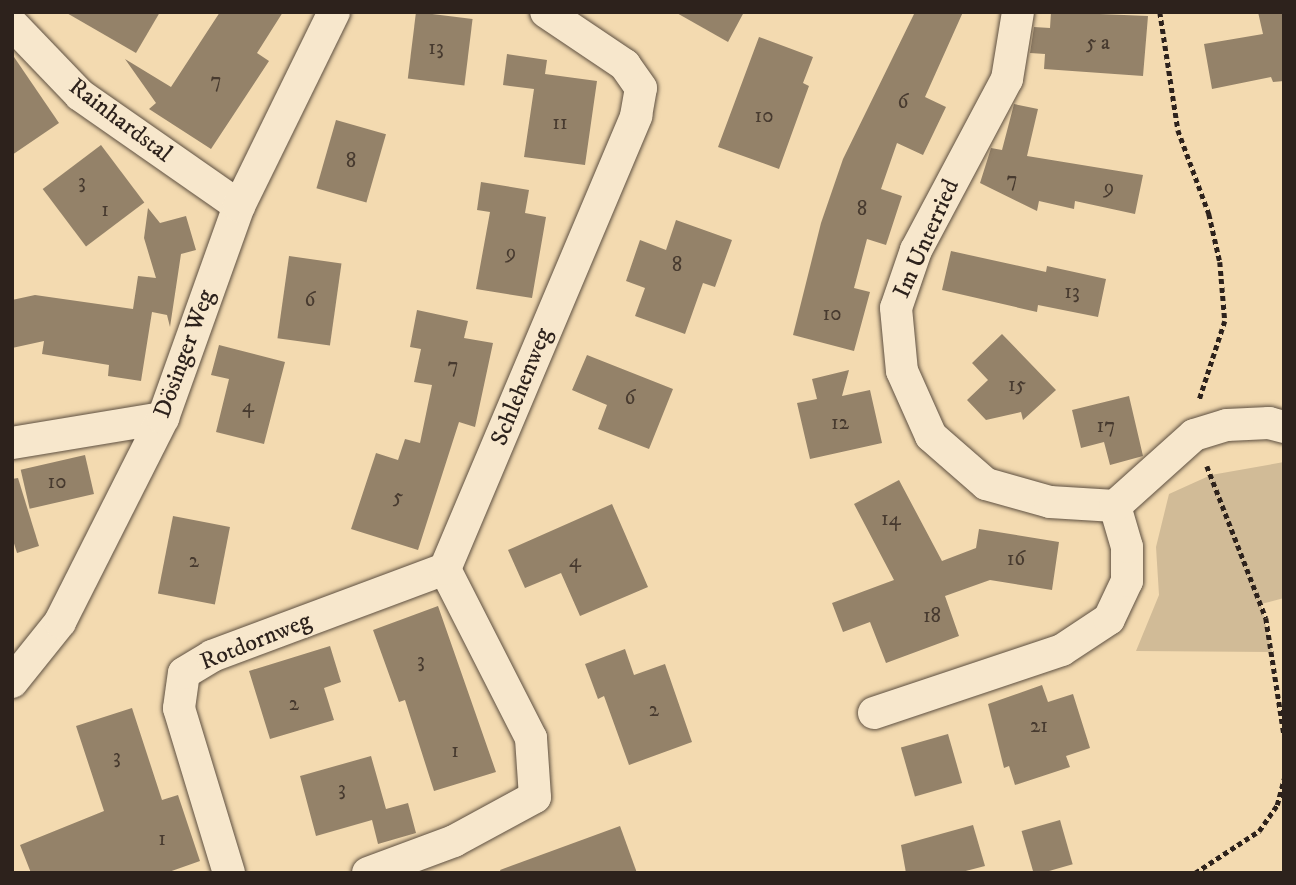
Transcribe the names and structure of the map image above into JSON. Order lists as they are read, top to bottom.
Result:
{
  "streets": {
    "street": [
      "Rainhardstal",
      "Im Unterried",
      "Dösinger Weg",
      "Schlehenweg",
      "Rotdornweg"
    ]
  },
  "crossings": [
    ["Rainhardstal", "Dösinger Weg"],
    ["Schlehenweg", "Rotdornweg"]
  ],
  "house_numbers": [
    "5 a",
    "13",
    "7",
    "6",
    "10",
    "11",
    "8",
    "7",
    "3",
    "9",
    "8",
    "1",
    "9",
    "8",
    "13",
    "6",
    "10",
    "7",
    "15",
    "6",
    "4",
    "12",
    "17",
    "10",
    "5",
    "14",
    "16",
    "2",
    "4",
    "18",
    "3",
    "2",
    "2",
    "21",
    "1",
    "3",
    "3",
    "1"
  ]
}
